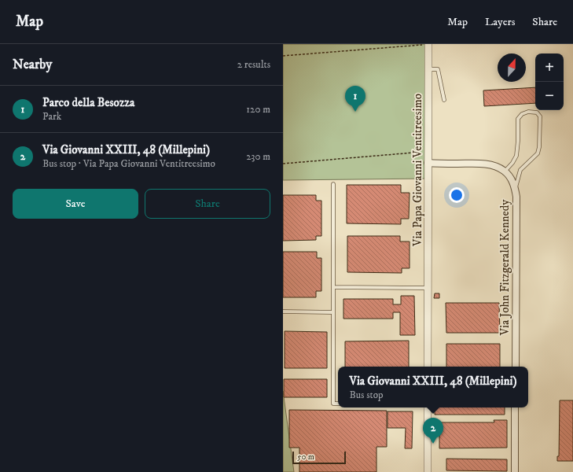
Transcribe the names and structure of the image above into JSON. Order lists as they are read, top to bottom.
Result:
{
  "streets": {
    "street": ["Via Papa Giovanni Ventitreesimo", "Via John Fitzgerald Kennedy"]
  },
  "scale_bar": "50 m",
  "north": "top",
  "page": {
    "header": "Map",
    "nav": ["Map", "Layers", "Share"],
    "heading": ["Nearby", "2 results"],
    "map_buttons": ["+", "−"],
    "list": [
      {
        "mark": "1",
        "name": "Parco della Besozza",
        "note": "Park",
        "value": "120 m"
      },
      {
        "mark": "2",
        "name": "Via Giovanni XXIII, 48 (Millepini)",
        "note": "Bus stop · Via Papa Giovanni Ventitreesimo",
        "value": "230 m"
      }
    ],
    "pins": ["1", "2"],
    "buttons": ["Save", "Share"],
    "popup": ["Via Giovanni XXIII, 48 (Millepini)", "Bus stop"],
    "scale": "50 m"
  }
}
